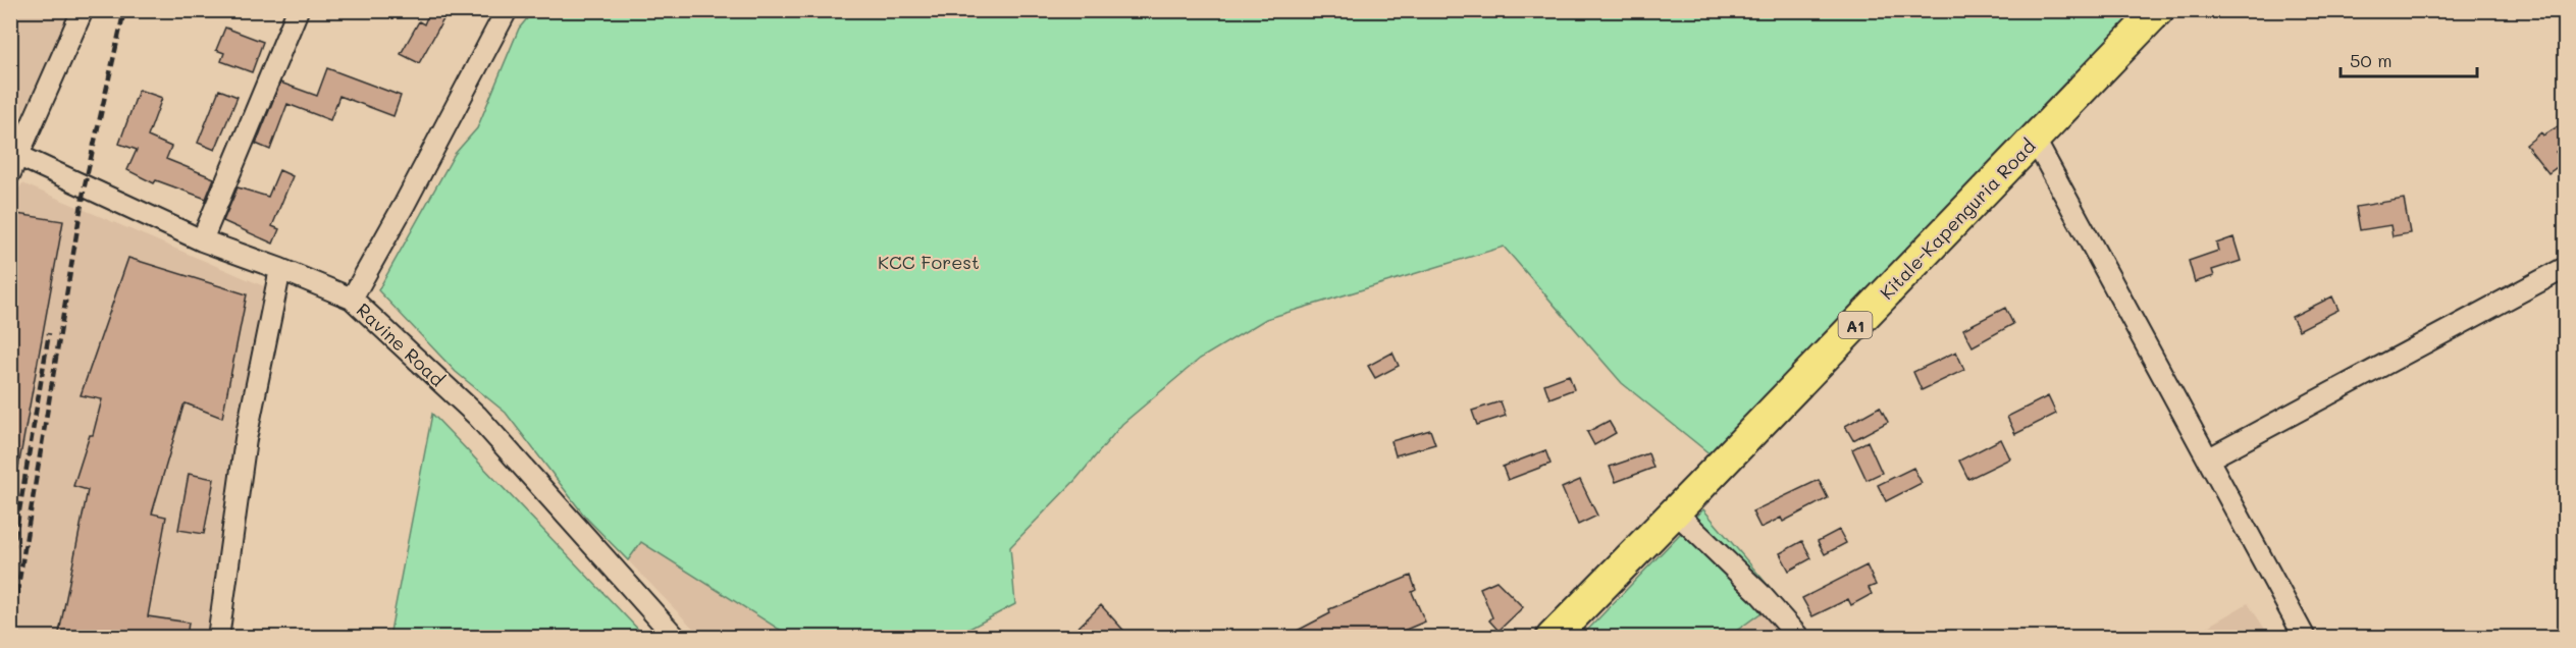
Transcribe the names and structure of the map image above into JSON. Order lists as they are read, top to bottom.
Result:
{
  "streets": {
    "highway": ["Kitale-Kapenguria Road", "A1"],
    "street": ["Ravine Road"]
  },
  "parks": ["KCC Forest"],
  "scale_bar": "50 m"
}
